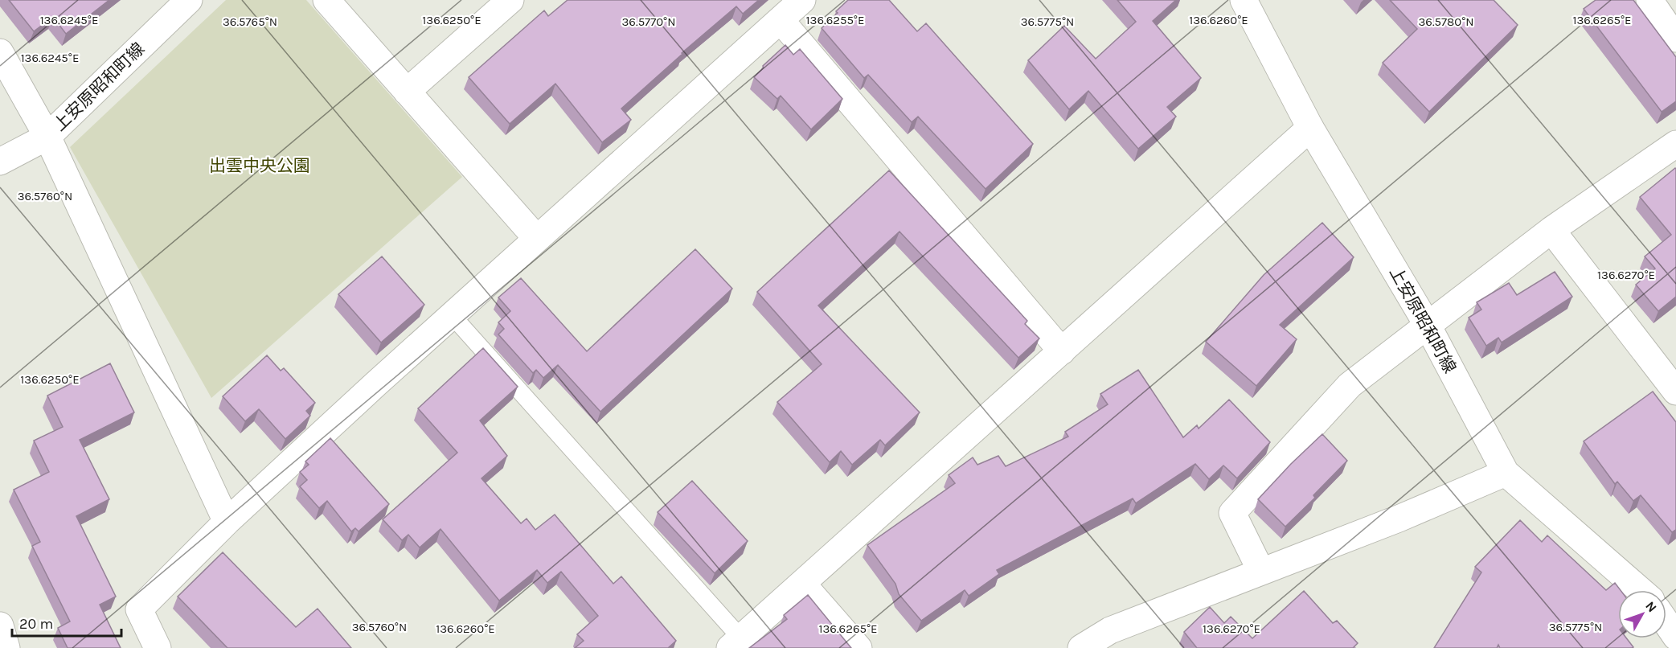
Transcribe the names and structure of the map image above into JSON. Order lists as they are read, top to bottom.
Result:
{
  "streets": {
    "street": ["上安原昭和町線"]
  },
  "parks": ["出雲中央公園"],
  "scale_bar": "20 m",
  "north": "top right",
  "coordinates": [
    "136.6245°E",
    "136.6250°E",
    "136.6255°E",
    "136.6260°E",
    "136.6265°E",
    "36.5765°N",
    "36.5770°N",
    "36.5775°N",
    "36.5780°N",
    "36.5760°N",
    "136.6270°E"
  ]
}
